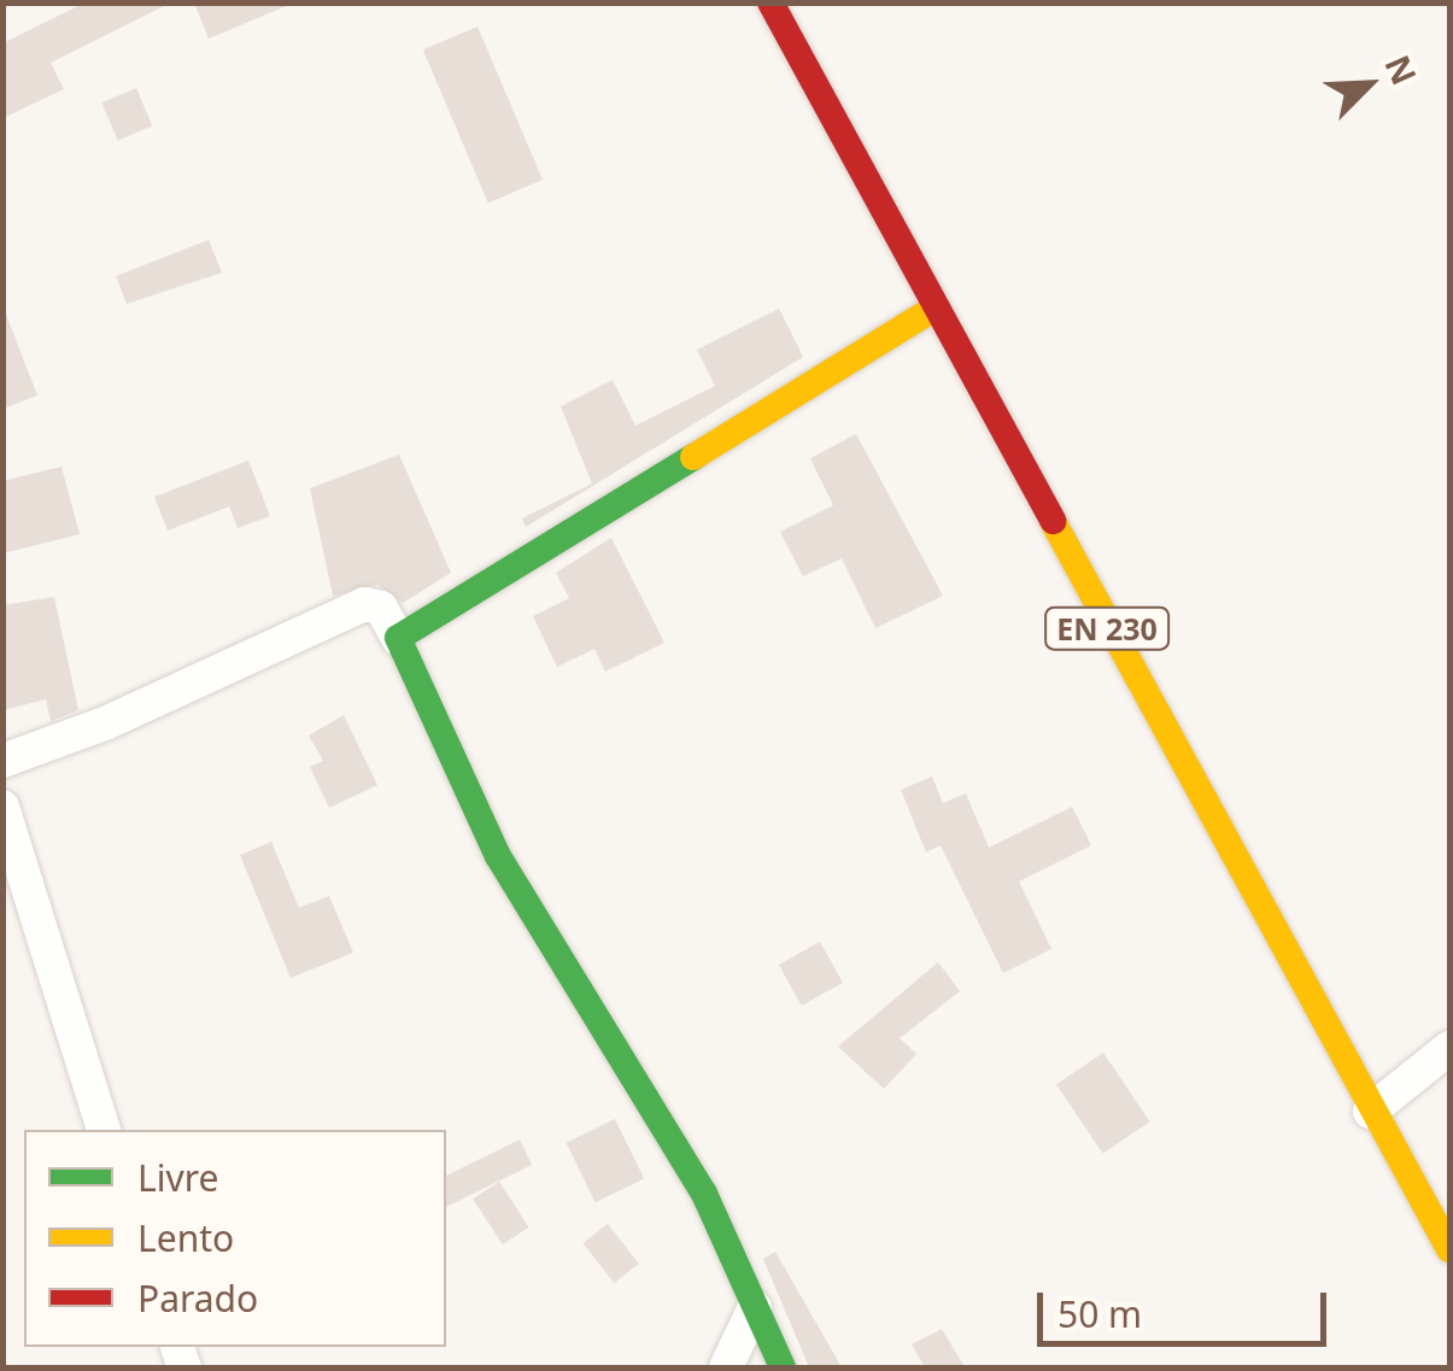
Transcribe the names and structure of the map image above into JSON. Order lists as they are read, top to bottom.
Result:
{
  "streets": {
    "street": ["EN 230"]
  },
  "legend": ["Livre", "Lento", "Parado"],
  "scale_bar": "50 m",
  "north": "top right"
}
